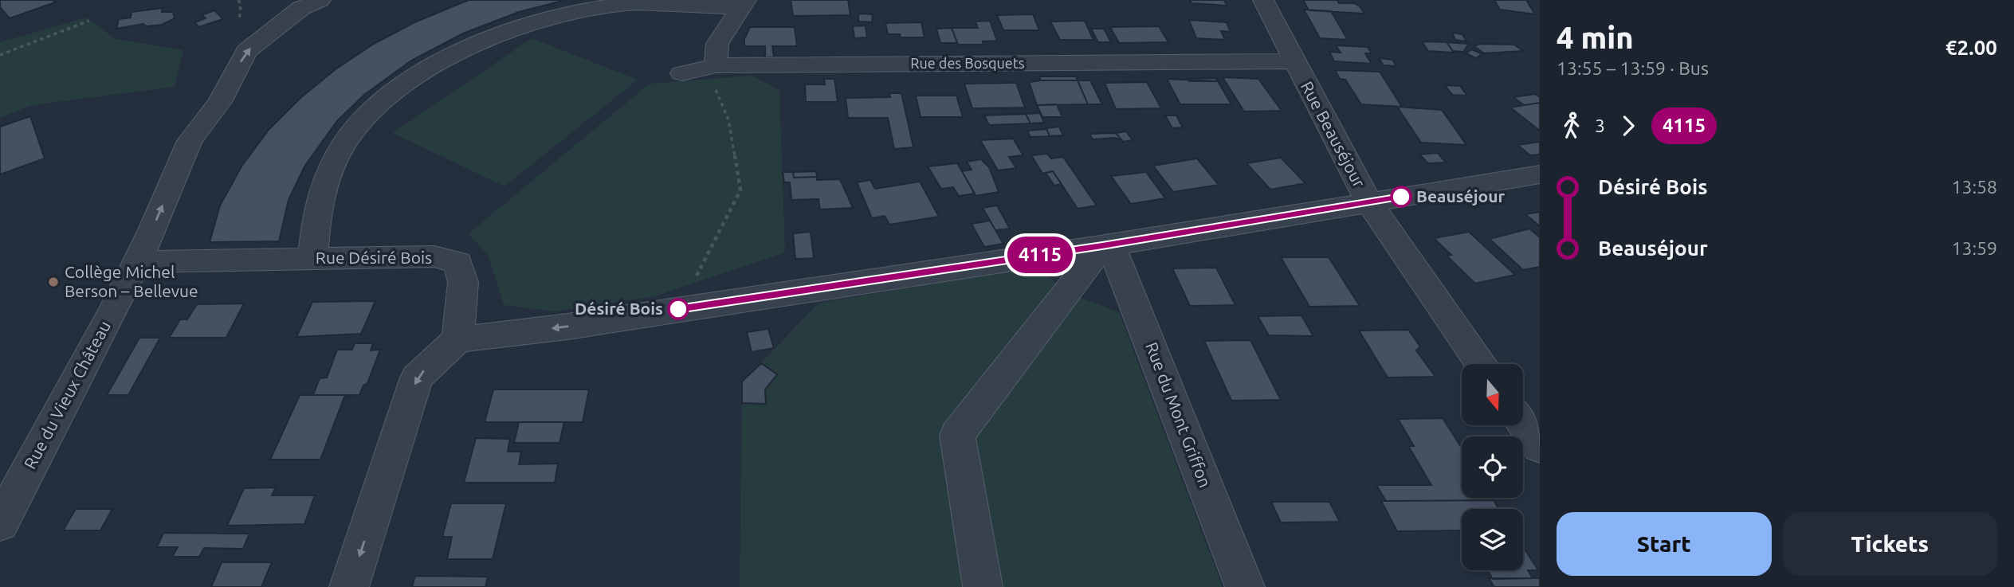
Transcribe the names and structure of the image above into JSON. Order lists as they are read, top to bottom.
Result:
{
  "streets": {
    "street": [
      "Rue des Bosquets",
      "Rue Beauséjour",
      "Rue Désiré Bois",
      "Rue du Vieux Château",
      "Rue du Mont Griffon"
    ]
  },
  "crossings": [
    ["Rue des Bosquets", "Rue Beauséjour"],
    ["Rue Désiré Bois", "Rue du Vieux Château"]
  ],
  "one_way": ["Rue du Vieux Château"],
  "places": ["Beauséjour", "Collège Michel Berson – Bellevue", "Désiré Bois"],
  "lines": ["bus line 4115"],
  "north": "bottom",
  "page": {
    "on_map": "4115",
    "heading": ["4 min", "13:55 – 13:59 · Bus", "€2.00"],
    "legs": ["3", "4115"],
    "list": [
      {
        "name": "Désiré Bois",
        "value": "13:58"
      },
      {
        "name": "Beauséjour",
        "value": "13:59"
      }
    ],
    "buttons": ["Start", "Tickets"]
  }
}
